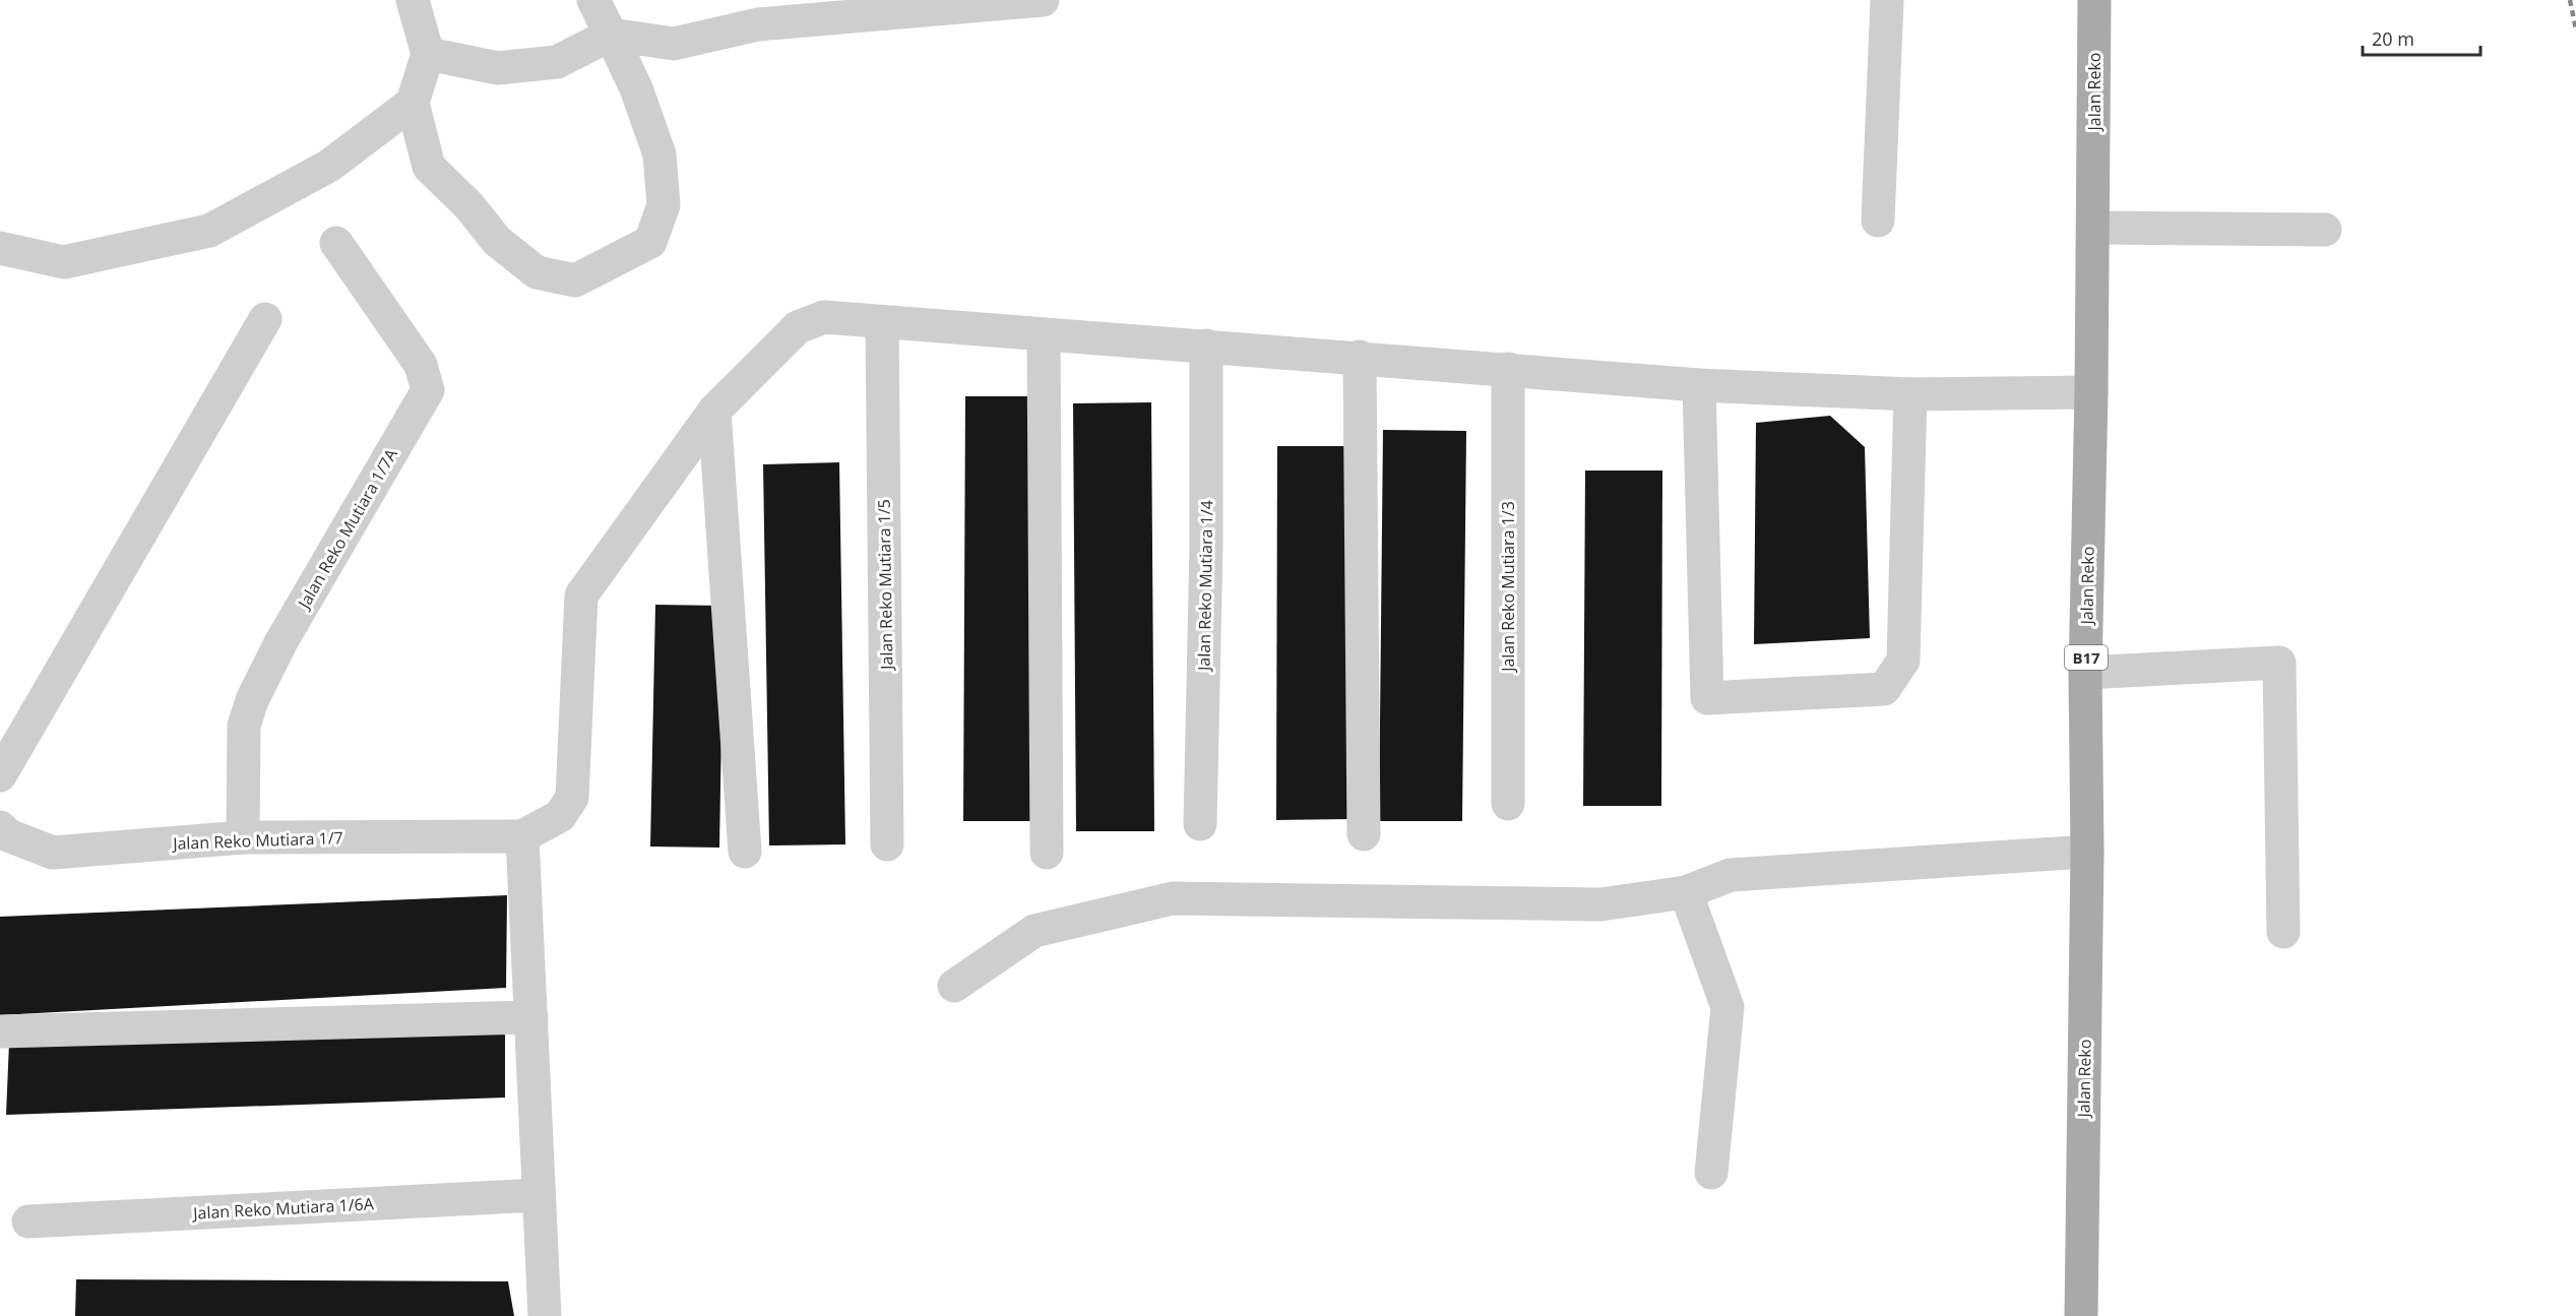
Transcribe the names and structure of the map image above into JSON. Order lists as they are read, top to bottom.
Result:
{
  "streets": {
    "main road": ["Jalan Reko", "B17"],
    "street": [
      "Jalan Reko Mutiara 1/7A",
      "Jalan Reko Mutiara 1/5",
      "Jalan Reko Mutiara 1/4",
      "Jalan Reko Mutiara 1/3",
      "Jalan Reko Mutiara 1/7",
      "Jalan Reko Mutiara 1/6A"
    ]
  },
  "crossings": [
    ["Jalan Reko Mutiara 1/7A", "Jalan Reko Mutiara 1/7"]
  ],
  "scale_bar": "20 m"
}
